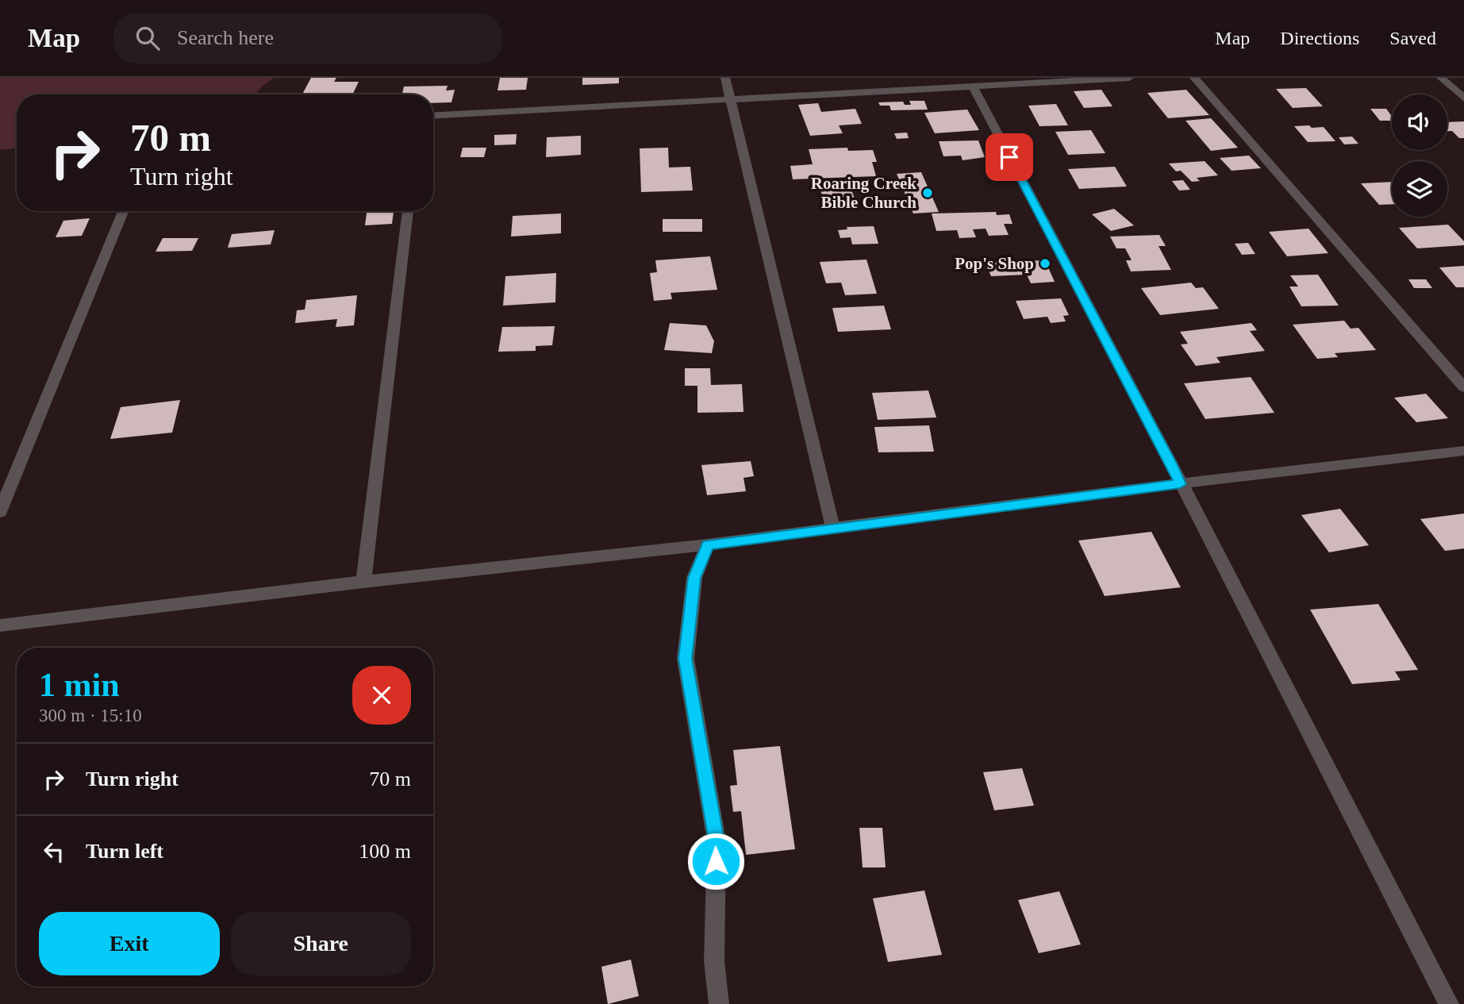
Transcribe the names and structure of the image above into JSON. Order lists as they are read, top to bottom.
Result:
{
  "places": ["Roaring Creek Bible Church", "Pop's Shop"],
  "page": {
    "header": "Map",
    "search": "Search here",
    "nav": ["Map", "Directions", "Saved"],
    "turn": ["70 m", "Turn right"],
    "heading": ["1 min", "300 m · 15:10"],
    "list": [
      {
        "name": "Turn right",
        "value": "70 m"
      },
      {
        "name": "Turn left",
        "value": "100 m"
      }
    ],
    "buttons": ["Exit", "Share"]
  }
}
